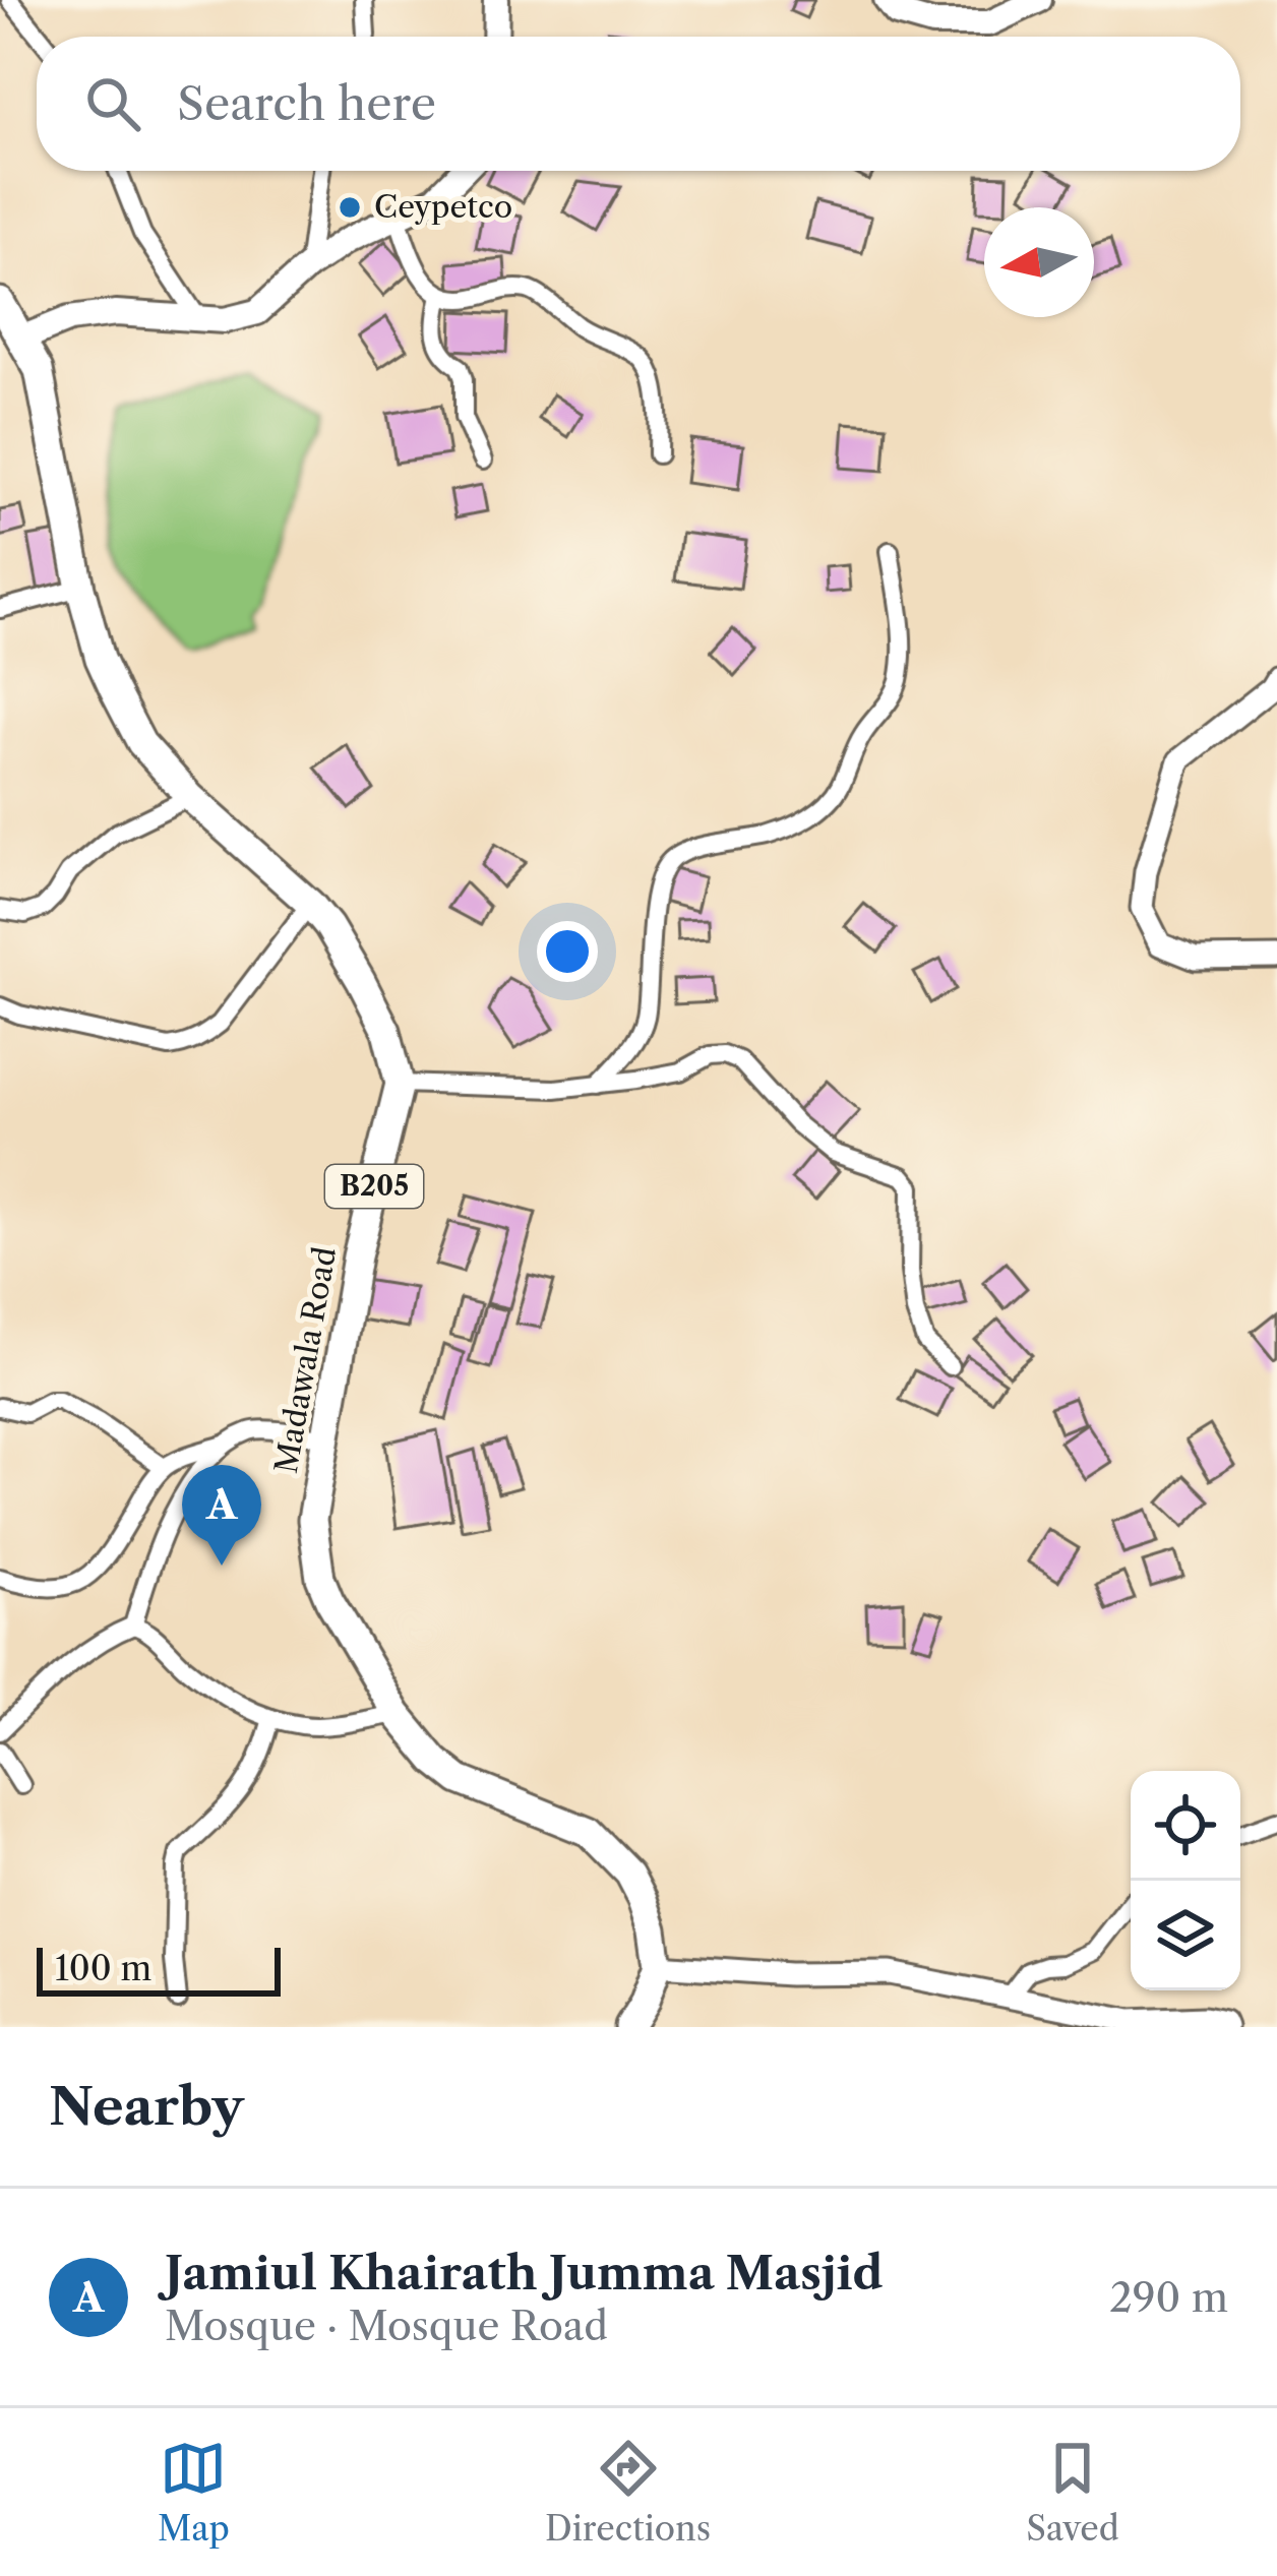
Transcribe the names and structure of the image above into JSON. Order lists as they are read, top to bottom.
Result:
{
  "streets": {
    "main road": ["B205", "Madawala Road"]
  },
  "places": ["Ceypetco"],
  "scale_bar": "100 m",
  "north": "left",
  "page": {
    "search": "Search here",
    "pins": "A",
    "scale": "100 m",
    "heading": "Nearby",
    "list": [
      {
        "mark": "A",
        "name": "Jamiul Khairath Jumma Masjid",
        "note": "Mosque · Mosque Road",
        "value": "290 m"
      }
    ],
    "nav": ["Map", "Directions", "Saved"]
  }
}
